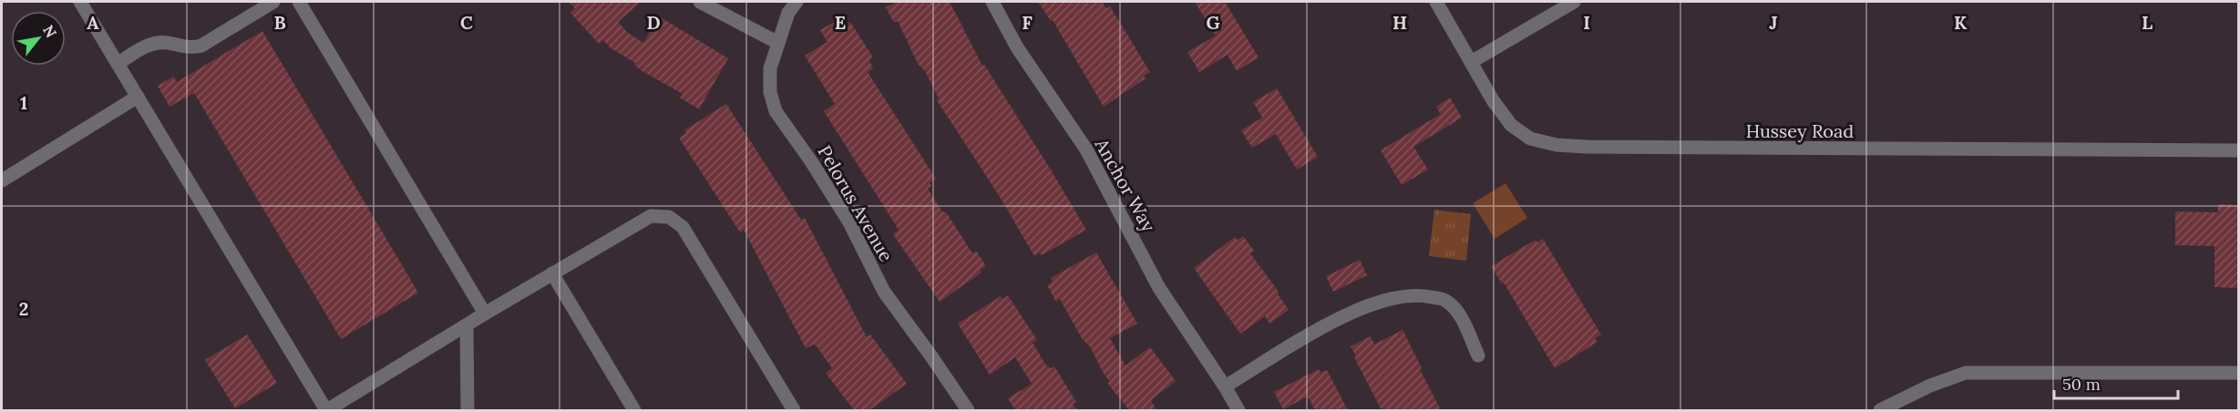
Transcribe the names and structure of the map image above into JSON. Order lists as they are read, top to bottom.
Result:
{
  "streets": {
    "street": ["Hussey Road", "Anchor Way", "Pelorus Avenue"]
  },
  "scale_bar": "50 m",
  "north": "top right",
  "grid": {
    "columns": [
      "A",
      "B",
      "C",
      "D",
      "E",
      "F",
      "G",
      "H",
      "I",
      "J",
      "K",
      "L"
    ],
    "rows": ["1", "2"]
  }
}
